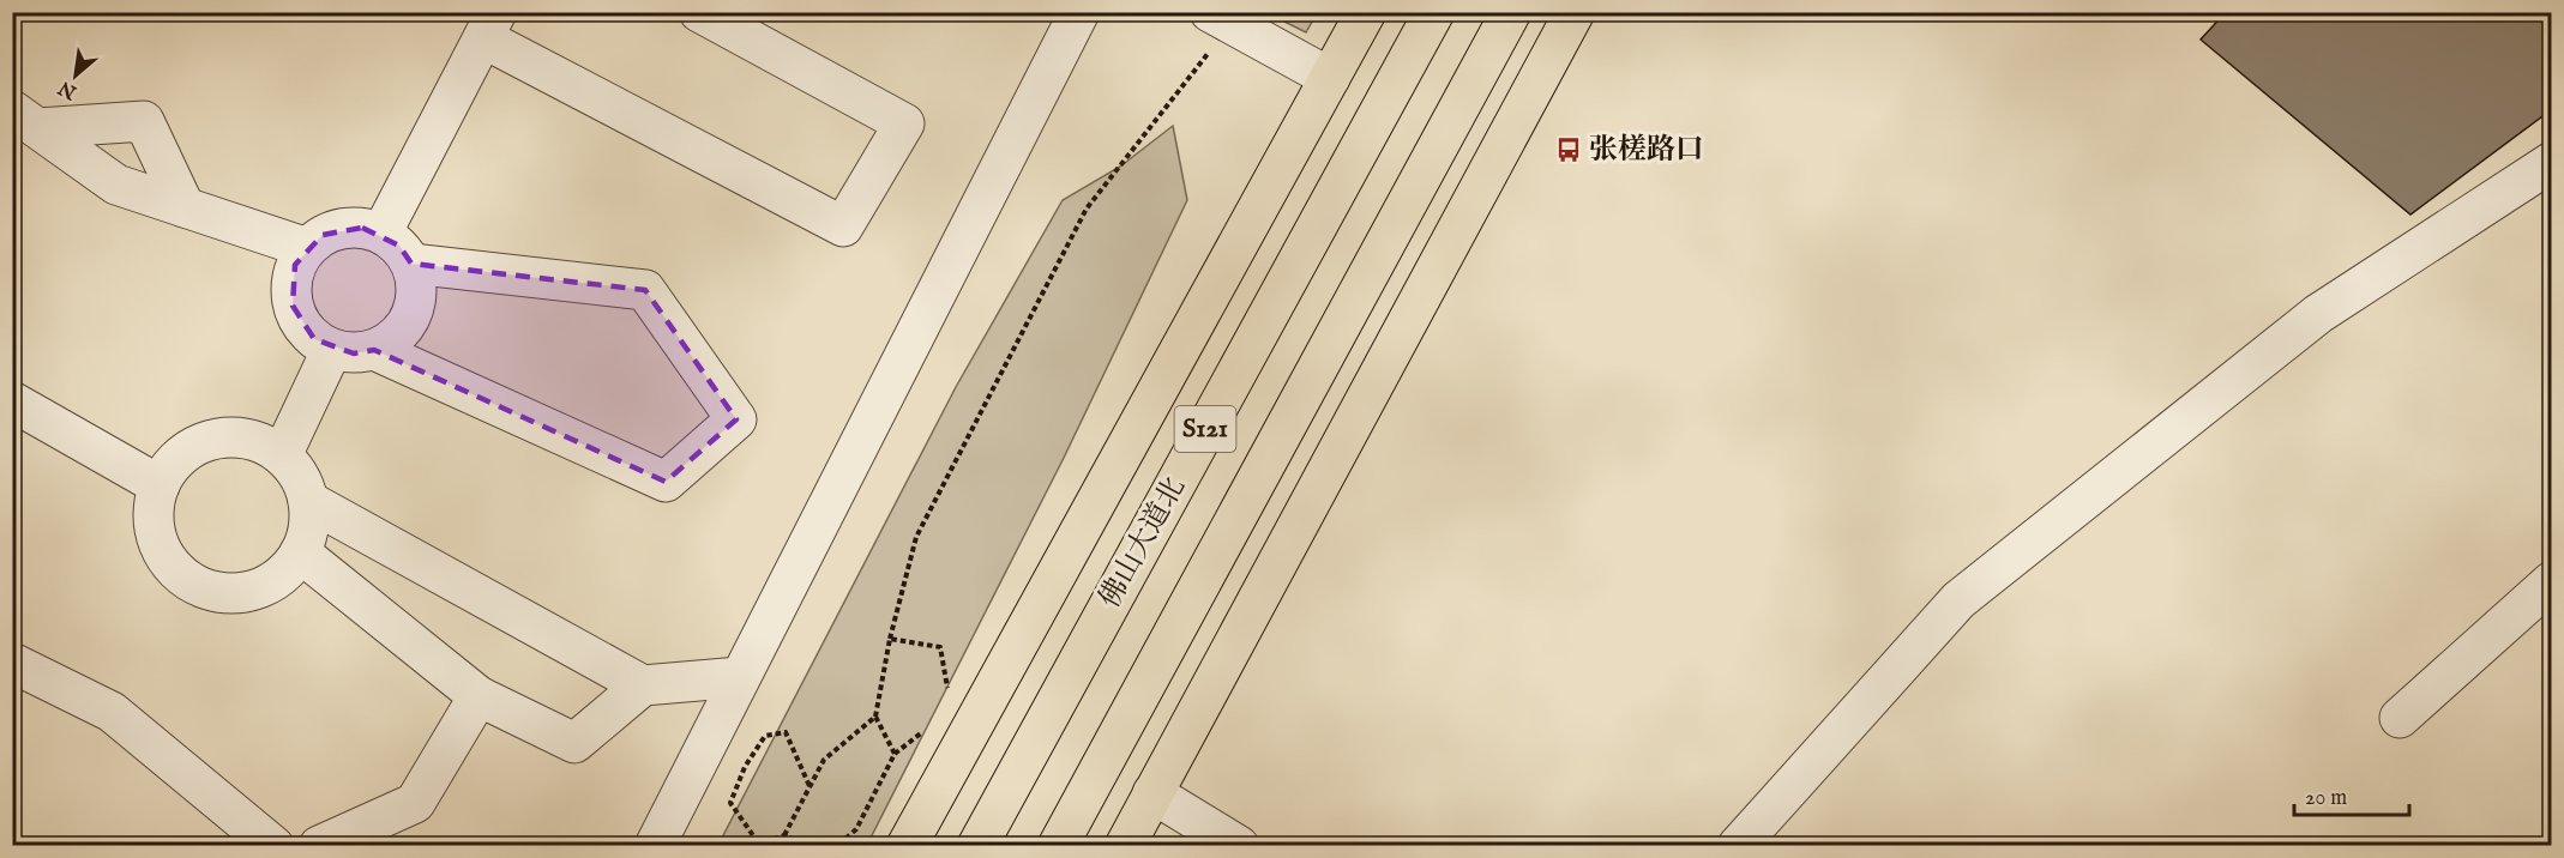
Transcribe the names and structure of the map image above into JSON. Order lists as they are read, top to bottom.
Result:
{
  "streets": {
    "main road": ["S121", "佛山大道北"]
  },
  "places": {
    "bus stop": ["张槎路口"]
  },
  "scale_bar": "20 m",
  "north": "bottom left"
}
